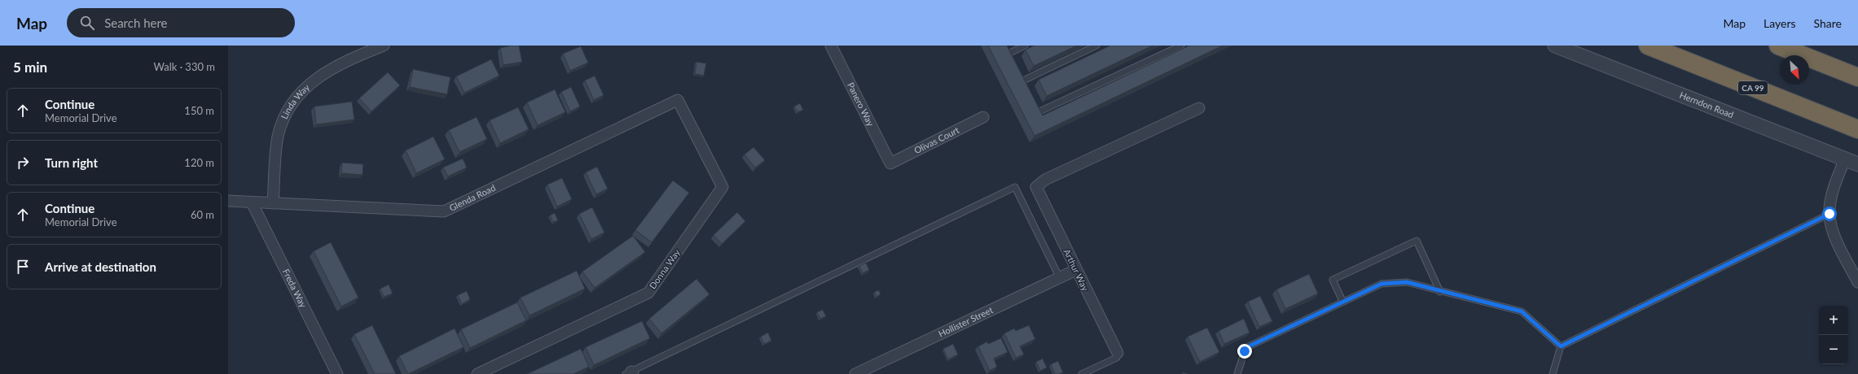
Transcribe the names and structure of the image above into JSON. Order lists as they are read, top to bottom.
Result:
{
  "streets": {
    "highway": ["CA 99"],
    "street": [
      "Linda Way",
      "Panero Way",
      "Herndon Road",
      "Olivas Court",
      "Glenda Road",
      "Donna Way",
      "Arthur Way",
      "Freda Way",
      "Hollister Street"
    ]
  },
  "crossings": [
    ["Linda Way", "Glenda Road"],
    ["Panero Way", "Olivas Court"],
    ["Glenda Road", "Donna Way"],
    ["Glenda Road", "Freda Way"],
    ["Arthur Way", "Hollister Street"]
  ],
  "north": "bottom right",
  "page": {
    "header": "Map",
    "search": "Search here",
    "nav": ["Map", "Layers", "Share"],
    "heading": ["5 min", "Walk · 330 m"],
    "list": [
      ["Continue", "Memorial Drive", "150 m"],
      ["Turn right", "120 m"],
      ["Continue", "Memorial Drive", "60 m"],
      "Arrive at destination"
    ],
    "map_buttons": ["+", "−"]
  }
}
